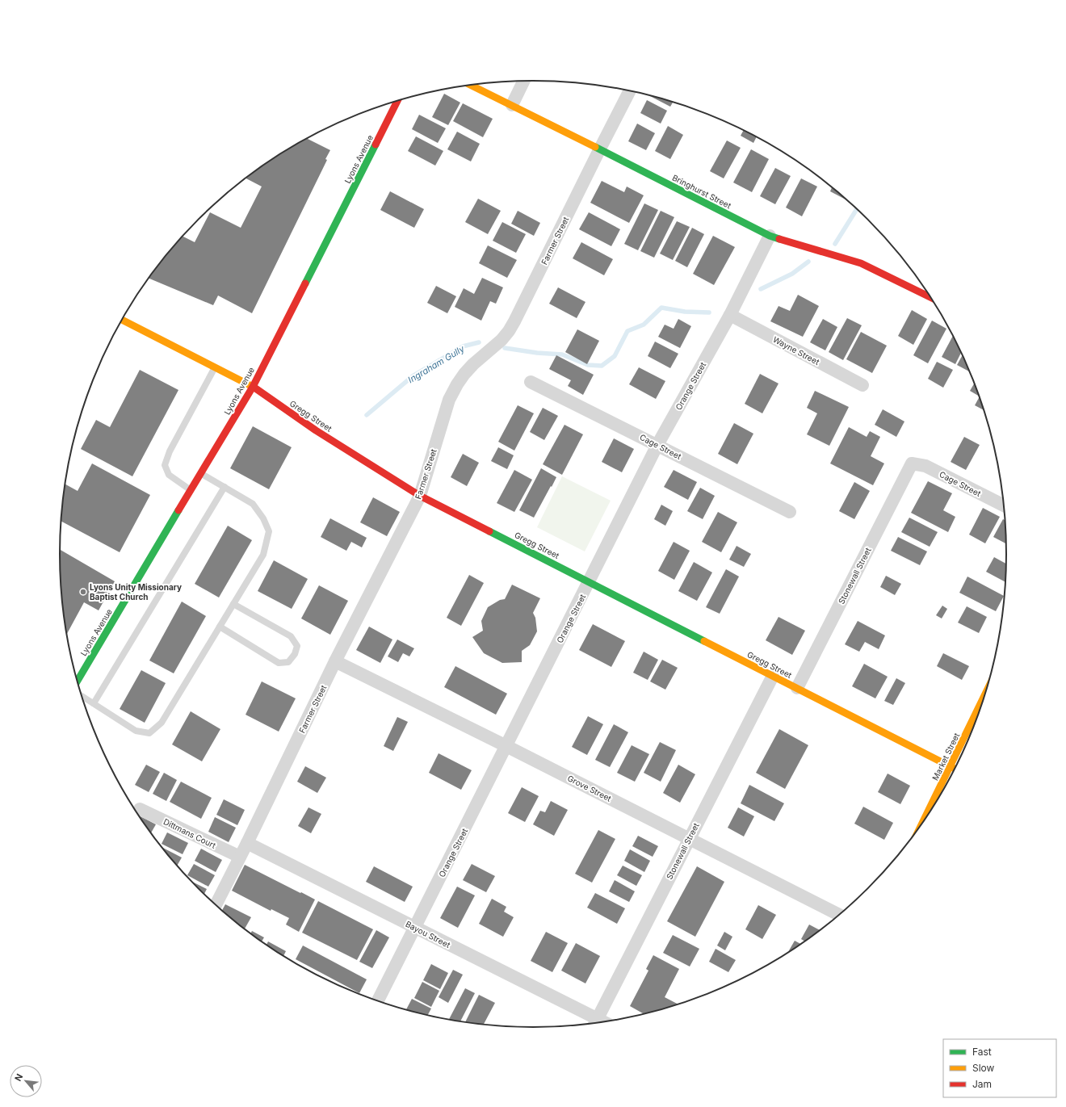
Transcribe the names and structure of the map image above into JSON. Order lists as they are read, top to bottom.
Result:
{
  "streets": {
    "street": [
      "Lyons Avenue",
      "Bringhurst Street",
      "Farmer Street",
      "Wayne Street",
      "Orange Street",
      "Gregg Street",
      "Cage Street",
      "Stonewall Street",
      "Market Street",
      "Grove Street",
      "Dittmans Court",
      "Bayou Street"
    ]
  },
  "crossings": [
    ["Lyons Avenue", "Gregg Street"],
    ["Bringhurst Street", "Farmer Street"],
    ["Bringhurst Street", "Orange Street"],
    ["Farmer Street", "Gregg Street"],
    ["Farmer Street", "Grove Street"],
    ["Farmer Street", "Dittmans Court"],
    ["Farmer Street", "Bayou Street"],
    ["Wayne Street", "Orange Street"],
    ["Orange Street", "Gregg Street"],
    ["Orange Street", "Cage Street"],
    ["Orange Street", "Grove Street"],
    ["Orange Street", "Bayou Street"],
    ["Gregg Street", "Stonewall Street"],
    ["Gregg Street", "Market Street"],
    ["Cage Street", "Stonewall Street"],
    ["Stonewall Street", "Grove Street"]
  ],
  "water": ["Ingraham Gully"],
  "places": ["Lyons Unity Missionary Baptist Church"],
  "legend": ["Fast", "Slow", "Jam"],
  "north": "top left"
}
